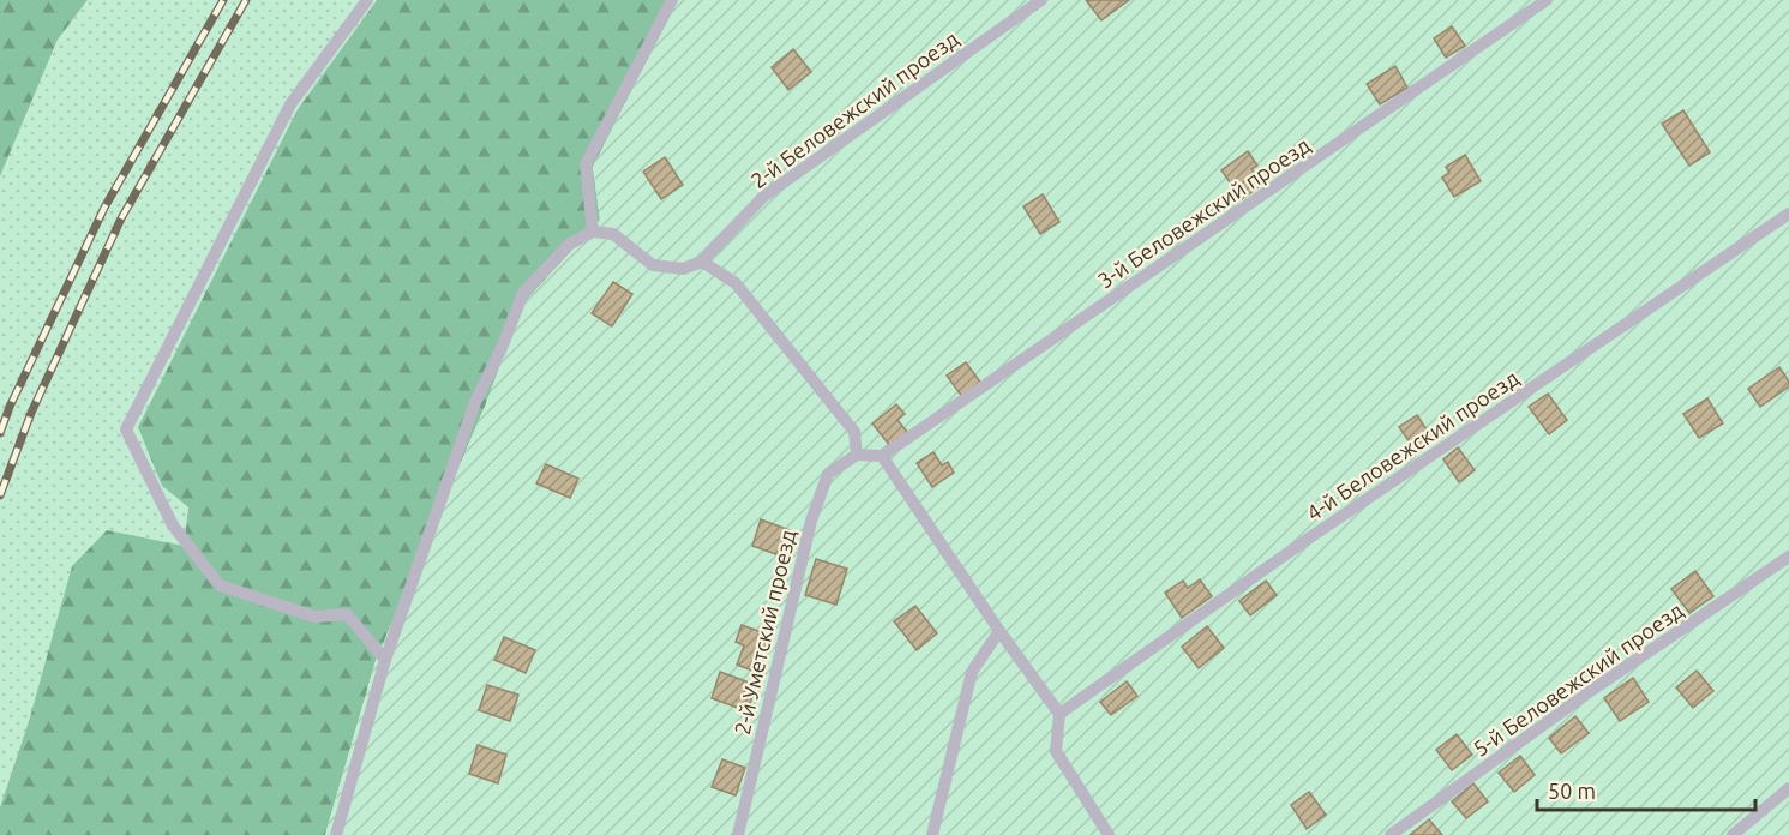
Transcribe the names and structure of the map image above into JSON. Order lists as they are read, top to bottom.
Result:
{
  "streets": {
    "lane": [
      "2-й Беловежский проезд",
      "3-й Беловежский проезд",
      "4-й Беловежский проезд",
      "2-й Уметский проезд",
      "5-й Беловежский проезд"
    ]
  },
  "scale_bar": "50 m"
}
